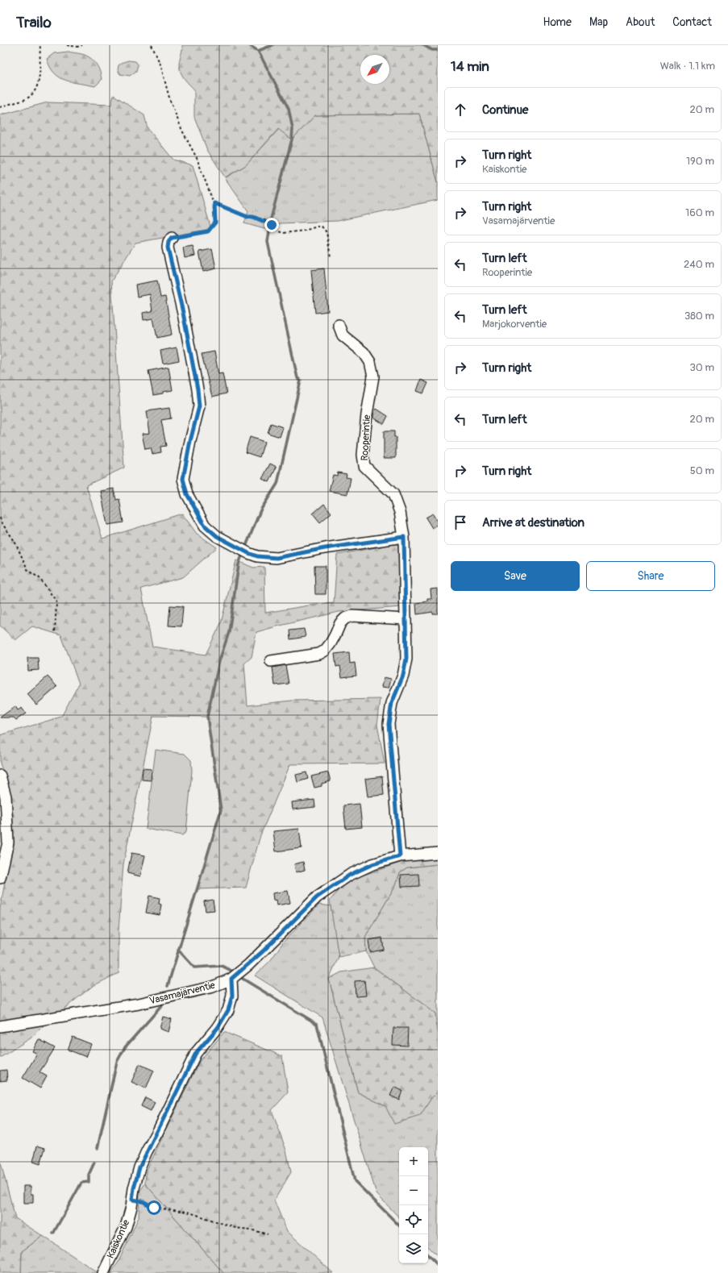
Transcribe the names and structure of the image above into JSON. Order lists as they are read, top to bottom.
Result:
{
  "streets": {
    "street": ["Rooperintie", "Vasamajärventie", "Kaiskontie"]
  },
  "crossings": [
    ["Rooperintie", "Vasamajärventie"],
    ["Vasamajärventie", "Kaiskontie"]
  ],
  "north": "bottom left",
  "page": {
    "header": "Trailo",
    "nav": [
      "Home",
      "Map",
      "About",
      "Contact"
    ],
    "heading": ["14 min", "Walk · 1.1 km"],
    "list": [
      ["Continue", "20 m"],
      ["Turn right", "Kaiskontie", "190 m"],
      ["Turn right", "Vasamajärventie", "160 m"],
      ["Turn left", "Rooperintie", "240 m"],
      ["Turn left", "Marjokorventie", "380 m"],
      ["Turn right", "30 m"],
      ["Turn left", "20 m"],
      ["Turn right", "50 m"],
      "Arrive at destination"
    ],
    "buttons": ["Save", "Share"],
    "map_buttons": ["+", "−"]
  }
}
